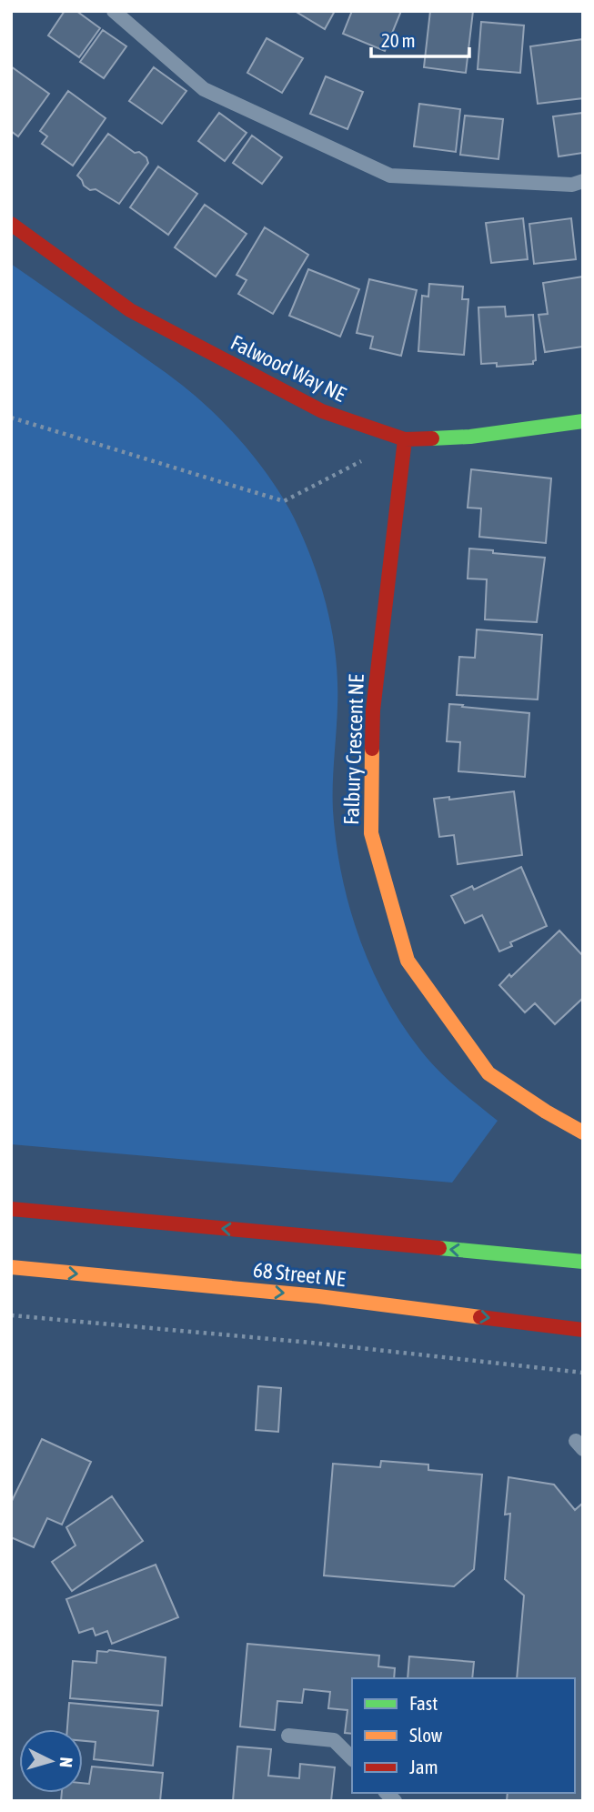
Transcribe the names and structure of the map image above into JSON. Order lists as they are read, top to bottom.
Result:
{
  "streets": {
    "street": ["Falwood Way NE", "Falbury Crescent NE", "68 Street NE"]
  },
  "crossings": [
    ["Falwood Way NE", "Falbury Crescent NE"]
  ],
  "legend": ["Fast", "Slow", "Jam"],
  "scale_bar": "20 m",
  "north": "right"
}
